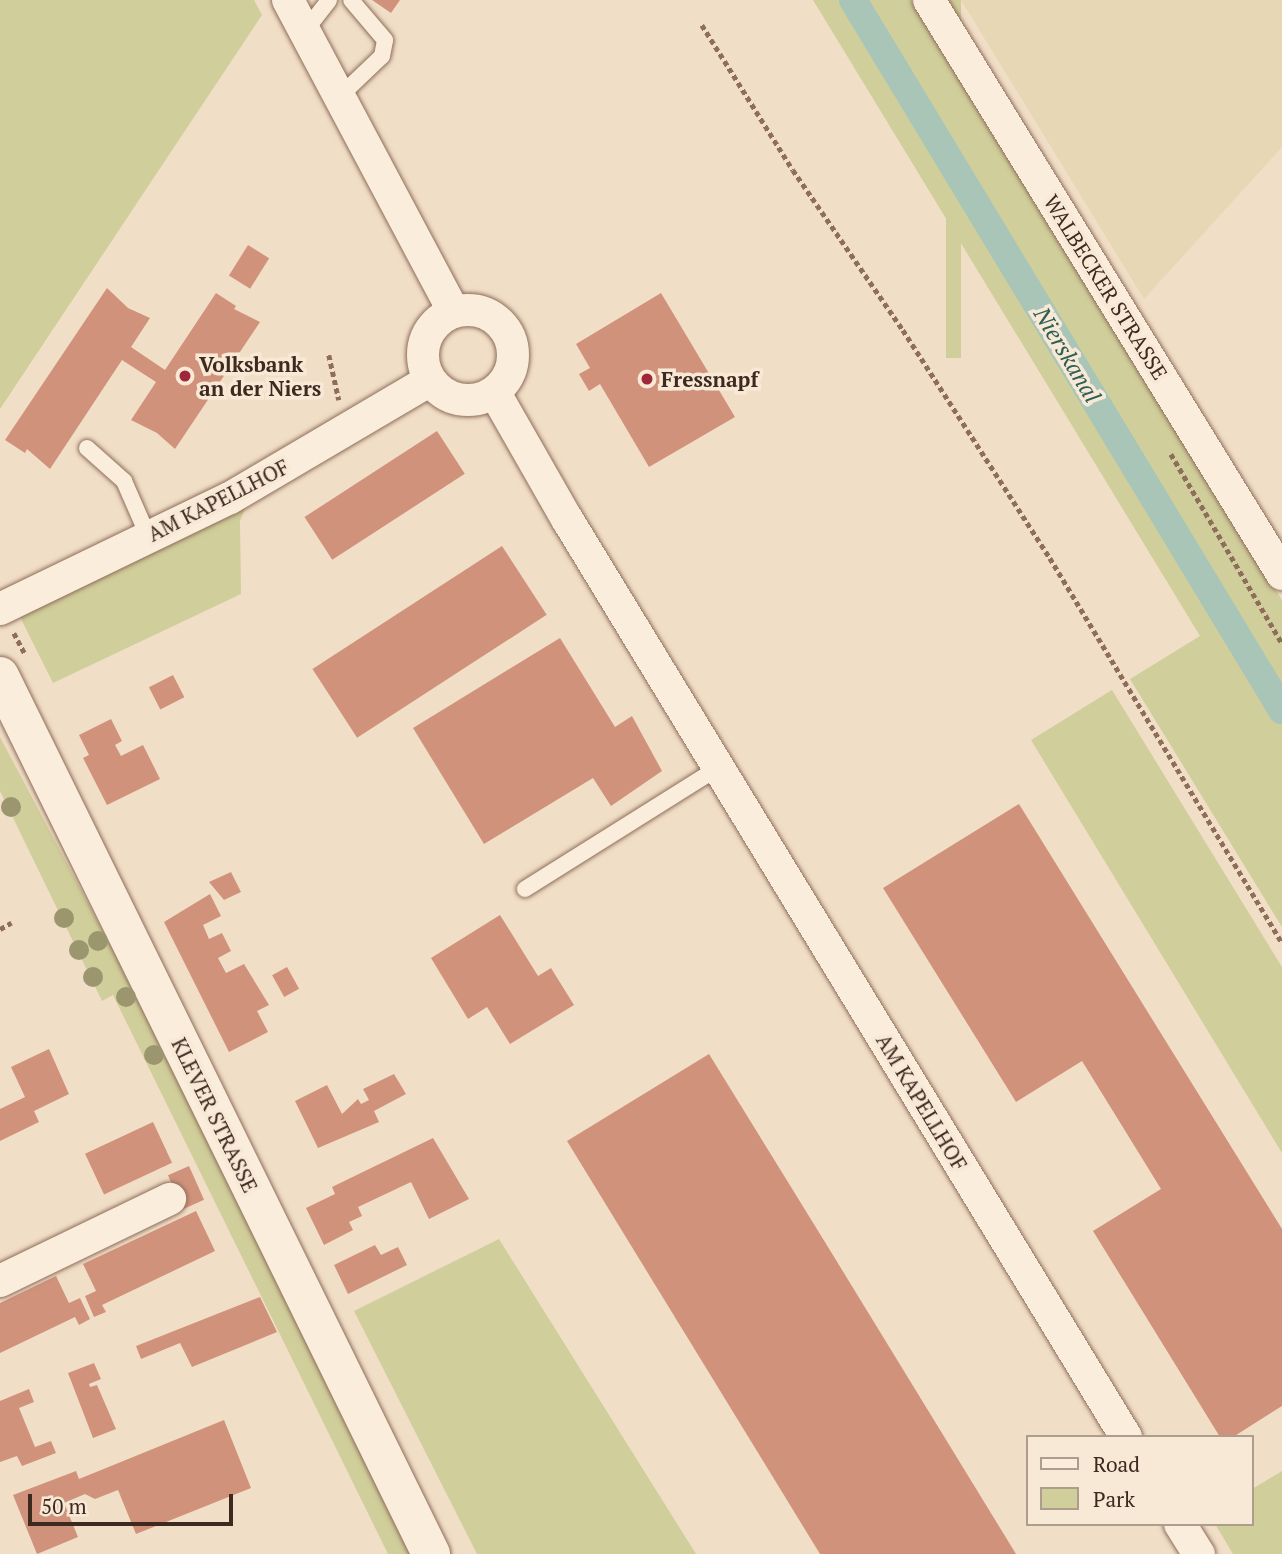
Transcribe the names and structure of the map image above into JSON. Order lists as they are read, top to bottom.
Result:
{
  "streets": {
    "main road": ["KLEVER STRASSE"],
    "street": ["WALBECKER STRASSE", "AM KAPELLHOF"]
  },
  "water": ["Nierskanal"],
  "places": ["Volksbank an der Niers", "Fressnapf"],
  "legend": ["Road", "Park"],
  "scale_bar": "50 m"
}
